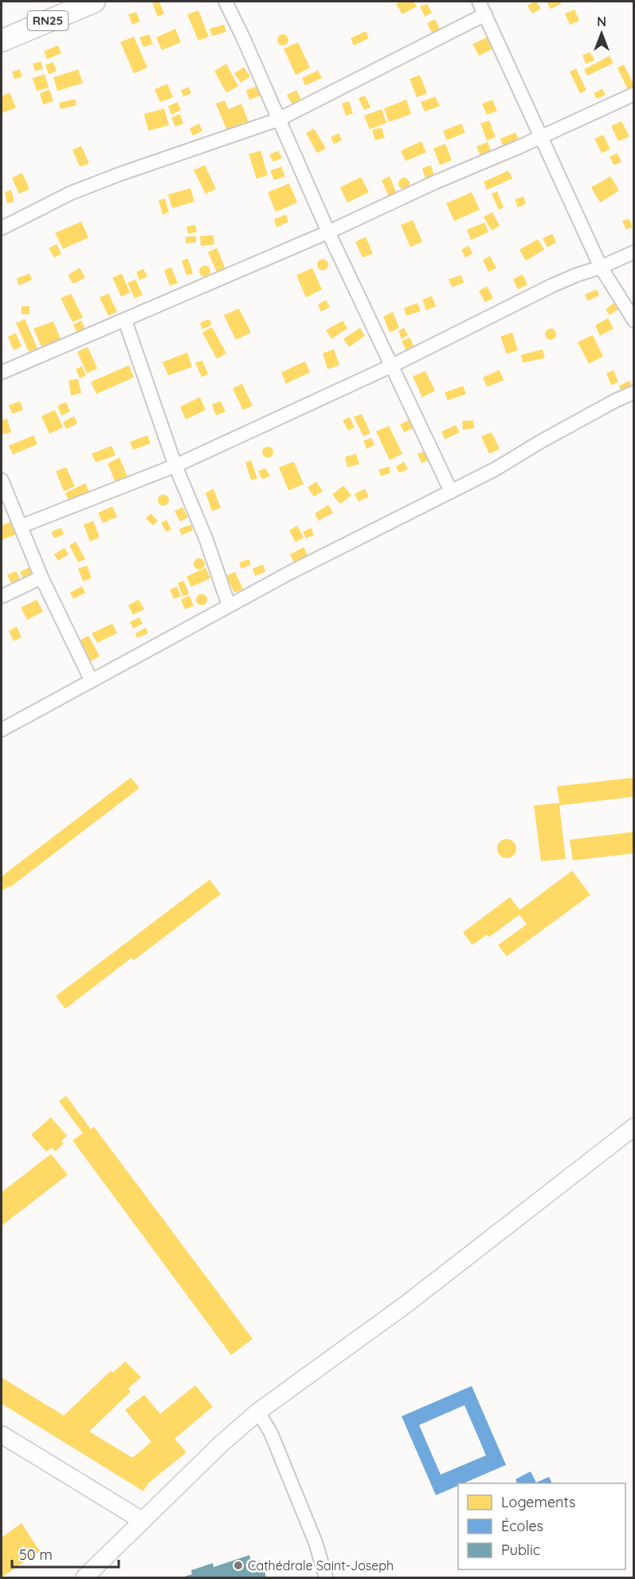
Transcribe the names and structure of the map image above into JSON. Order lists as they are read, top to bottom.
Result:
{
  "streets": {
    "main road": ["RN25"]
  },
  "places": ["Cathédrale Saint-Joseph"],
  "legend": ["Logements", "Écoles", "Public"],
  "scale_bar": "50 m",
  "north": "top"
}
